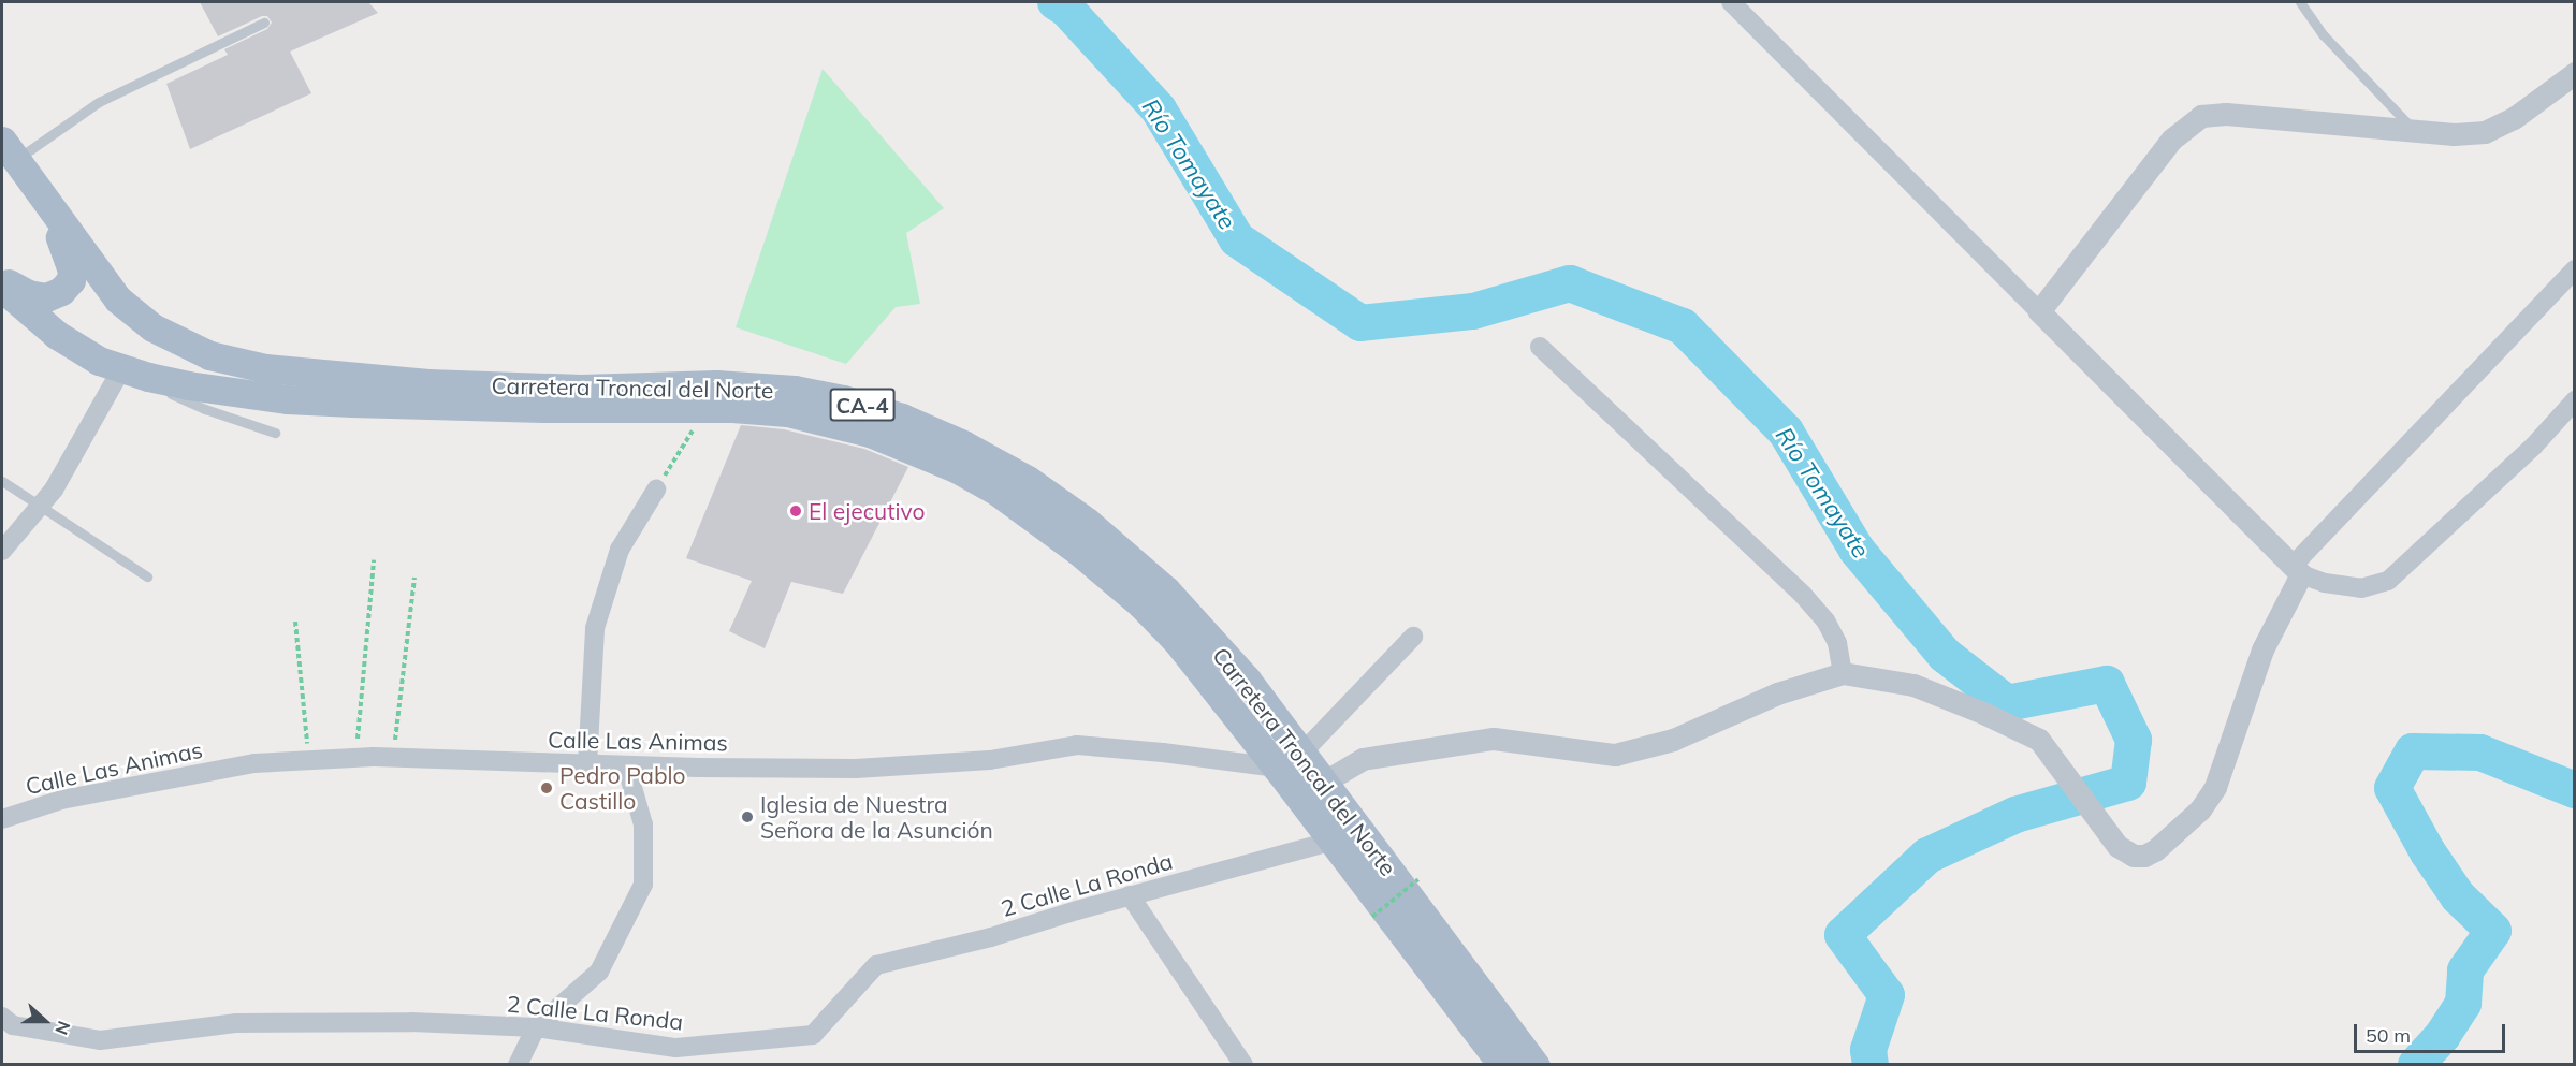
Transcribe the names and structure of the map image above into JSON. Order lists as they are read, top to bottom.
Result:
{
  "streets": {
    "main road": ["Carretera Troncal del Norte", "CA-4"],
    "street": ["Calle Las Animas", "2 Calle La Ronda"]
  },
  "crossings": [
    ["Carretera Troncal del Norte", "Calle Las Animas"],
    ["Carretera Troncal del Norte", "2 Calle La Ronda"]
  ],
  "water": ["Río Tomayate"],
  "places": ["El ejecutivo", "Pedro Pablo Castillo", "Iglesia de Nuestra Señora de la Asunción"],
  "scale_bar": "50 m",
  "north": "right"
}
